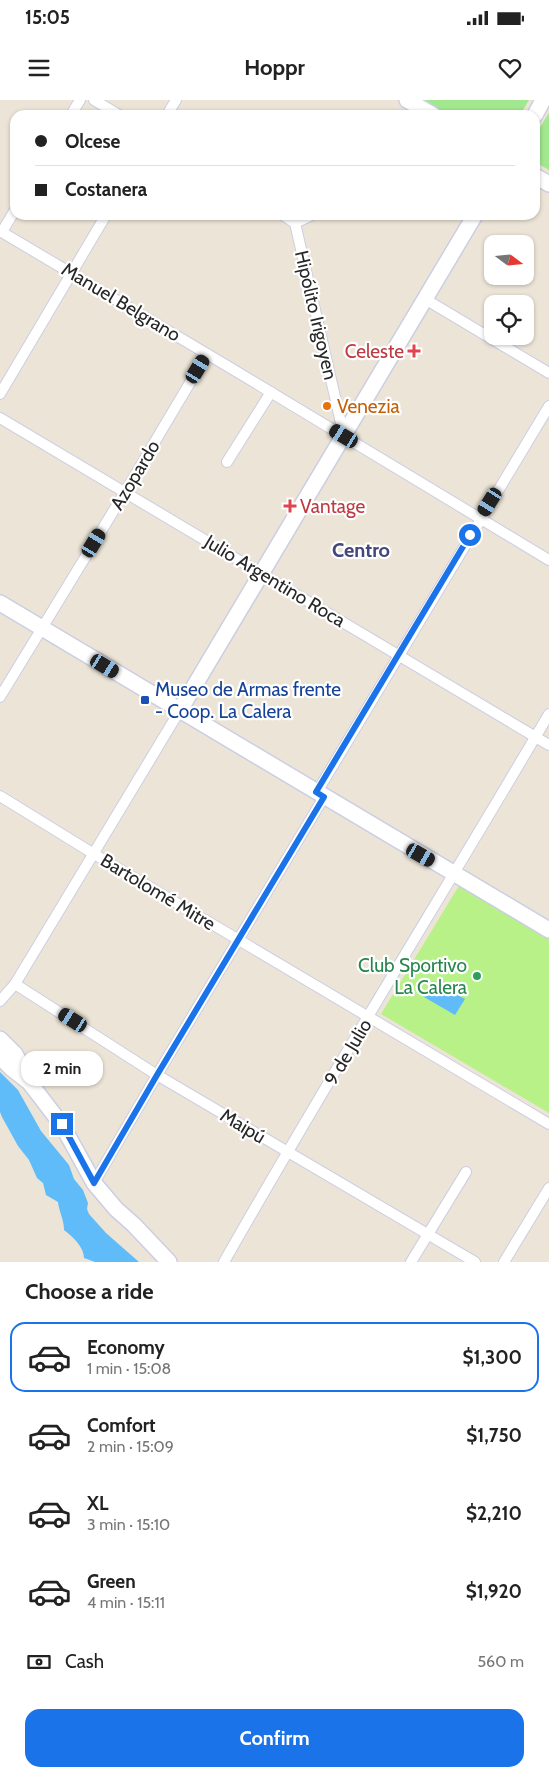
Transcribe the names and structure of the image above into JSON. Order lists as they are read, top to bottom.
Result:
{
  "streets": {
    "street": [
      "Manuel Belgrano",
      "Hipólito Irigoyen",
      "Azopardo",
      "Julio Argentino Roca",
      "Bartolomé Mitre",
      "9 de Julio",
      "Maipú"
    ]
  },
  "crossings": [
    ["Manuel Belgrano", "Hipólito Irigoyen"],
    ["Manuel Belgrano", "Azopardo"],
    ["Azopardo", "Julio Argentino Roca"],
    ["Julio Argentino Roca", "9 de Julio"],
    ["Bartolomé Mitre", "9 de Julio"],
    ["9 de Julio", "Maipú"]
  ],
  "districts": ["Centro"],
  "places": {
    "health": ["Celeste", "Vantage"],
    "other": ["Venezia", "Club Sportivo La Calera"],
    "transit": ["Museo de Armas frente - Coop. La Calera"]
  },
  "north": "right",
  "page": {
    "status": "15:05",
    "header": "Hoppr",
    "banner": ["Olcese", "Costanera"],
    "bubble": "2 min",
    "heading": "Choose a ride",
    "list": [
      {
        "name": "Economy",
        "note": "1 min · 15:08",
        "value": "$1,300"
      },
      {
        "name": "Comfort",
        "note": "2 min · 15:09",
        "value": "$1,750"
      },
      {
        "name": "XL",
        "note": "3 min · 15:10",
        "value": "$2,210"
      },
      {
        "name": "Green",
        "note": "4 min · 15:11",
        "value": "$1,920"
      }
    ],
    "pay": ["Cash", "560 m"],
    "buttons": "Confirm"
  }
}
